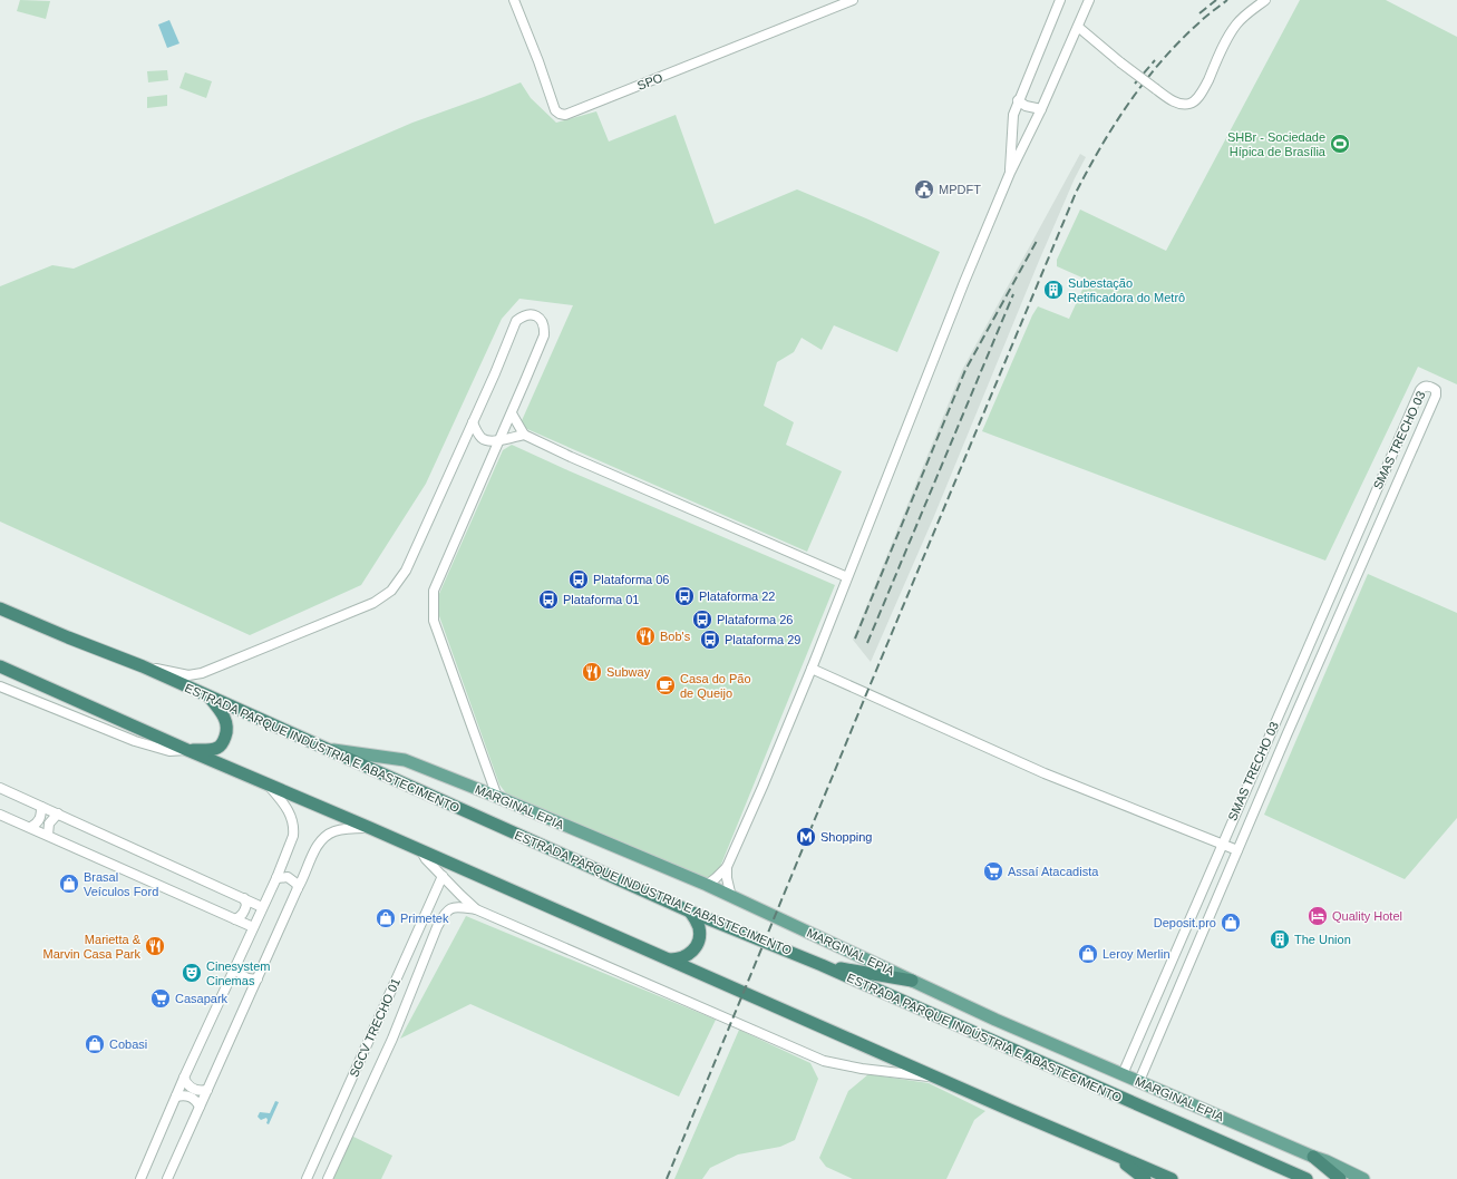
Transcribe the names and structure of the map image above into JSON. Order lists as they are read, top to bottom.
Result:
{
  "streets": {
    "highway": ["ESTRADA PARQUE INDÚSTRIA E ABASTECIMENTO"],
    "main road": ["MARGINAL EPIA"],
    "street": ["SPO", "SMAS TRECHO 03", "SGCV TRECHO 01"]
  },
  "crossings": [
    ["SMAS TRECHO 03", "MARGINAL EPIA"],
    ["ESTRADA PARQUE INDÚSTRIA E ABASTECIMENTO", "MARGINAL EPIA"]
  ],
  "places": {
    "sports": ["SHBr - Sociedade Hípica de Brasília"],
    "public building": ["MPDFT"],
    "building": ["Subestação Retificadora do Metrô", "The Union"],
    "bus stop": [
      "Plataforma 06",
      "Plataforma 22",
      "Plataforma 01",
      "Plataforma 26",
      "Plataforma 29"
    ],
    "restaurant": ["Bob's", "Subway", "Marietta & Marvin Casa Park"],
    "cafe": ["Casa do Pão de Queijo"],
    "metro station": ["Shopping"],
    "supermarket": ["Assaí Atacadista", "Casapark"],
    "shop": [
      "Brasal Veículos Ford",
      "Primetek",
      "Deposit.pro",
      "Leroy Merlin",
      "Cobasi"
    ],
    "hotel": ["Quality Hotel"],
    "theatre": ["Cinesystem Cinemas"]
  }
}
